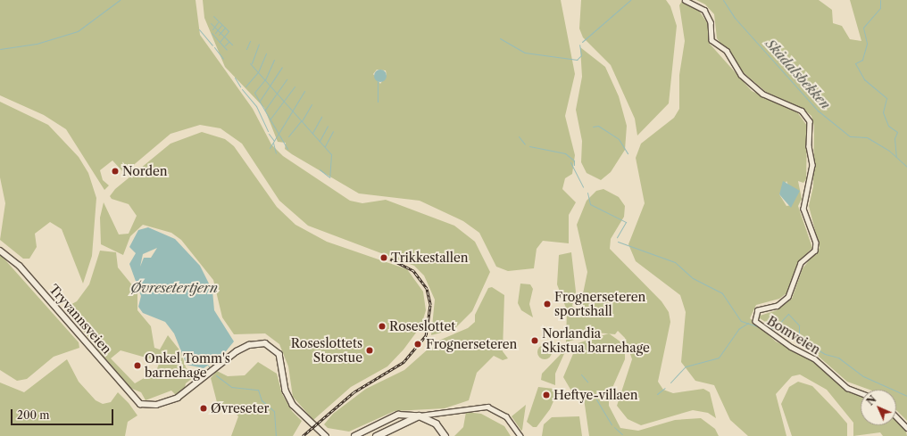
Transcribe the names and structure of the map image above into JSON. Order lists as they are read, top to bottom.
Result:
{
  "streets": {
    "street": ["Tryvannsveien", "Bomveien"]
  },
  "water": ["Skådalsbekken", "Øvresetertjern"],
  "places": [
    "Norden",
    "Trikkestallen",
    "Frognerseteren sportshall",
    "Roseslottet",
    "Norlandia Skistua barnehage",
    "Frognerseteren",
    "Roseslottets Storstue",
    "Onkel Tomm's barnehage",
    "Heftye-villaen",
    "Øvreseter"
  ],
  "scale_bar": "200 m",
  "north": "top left"
}
